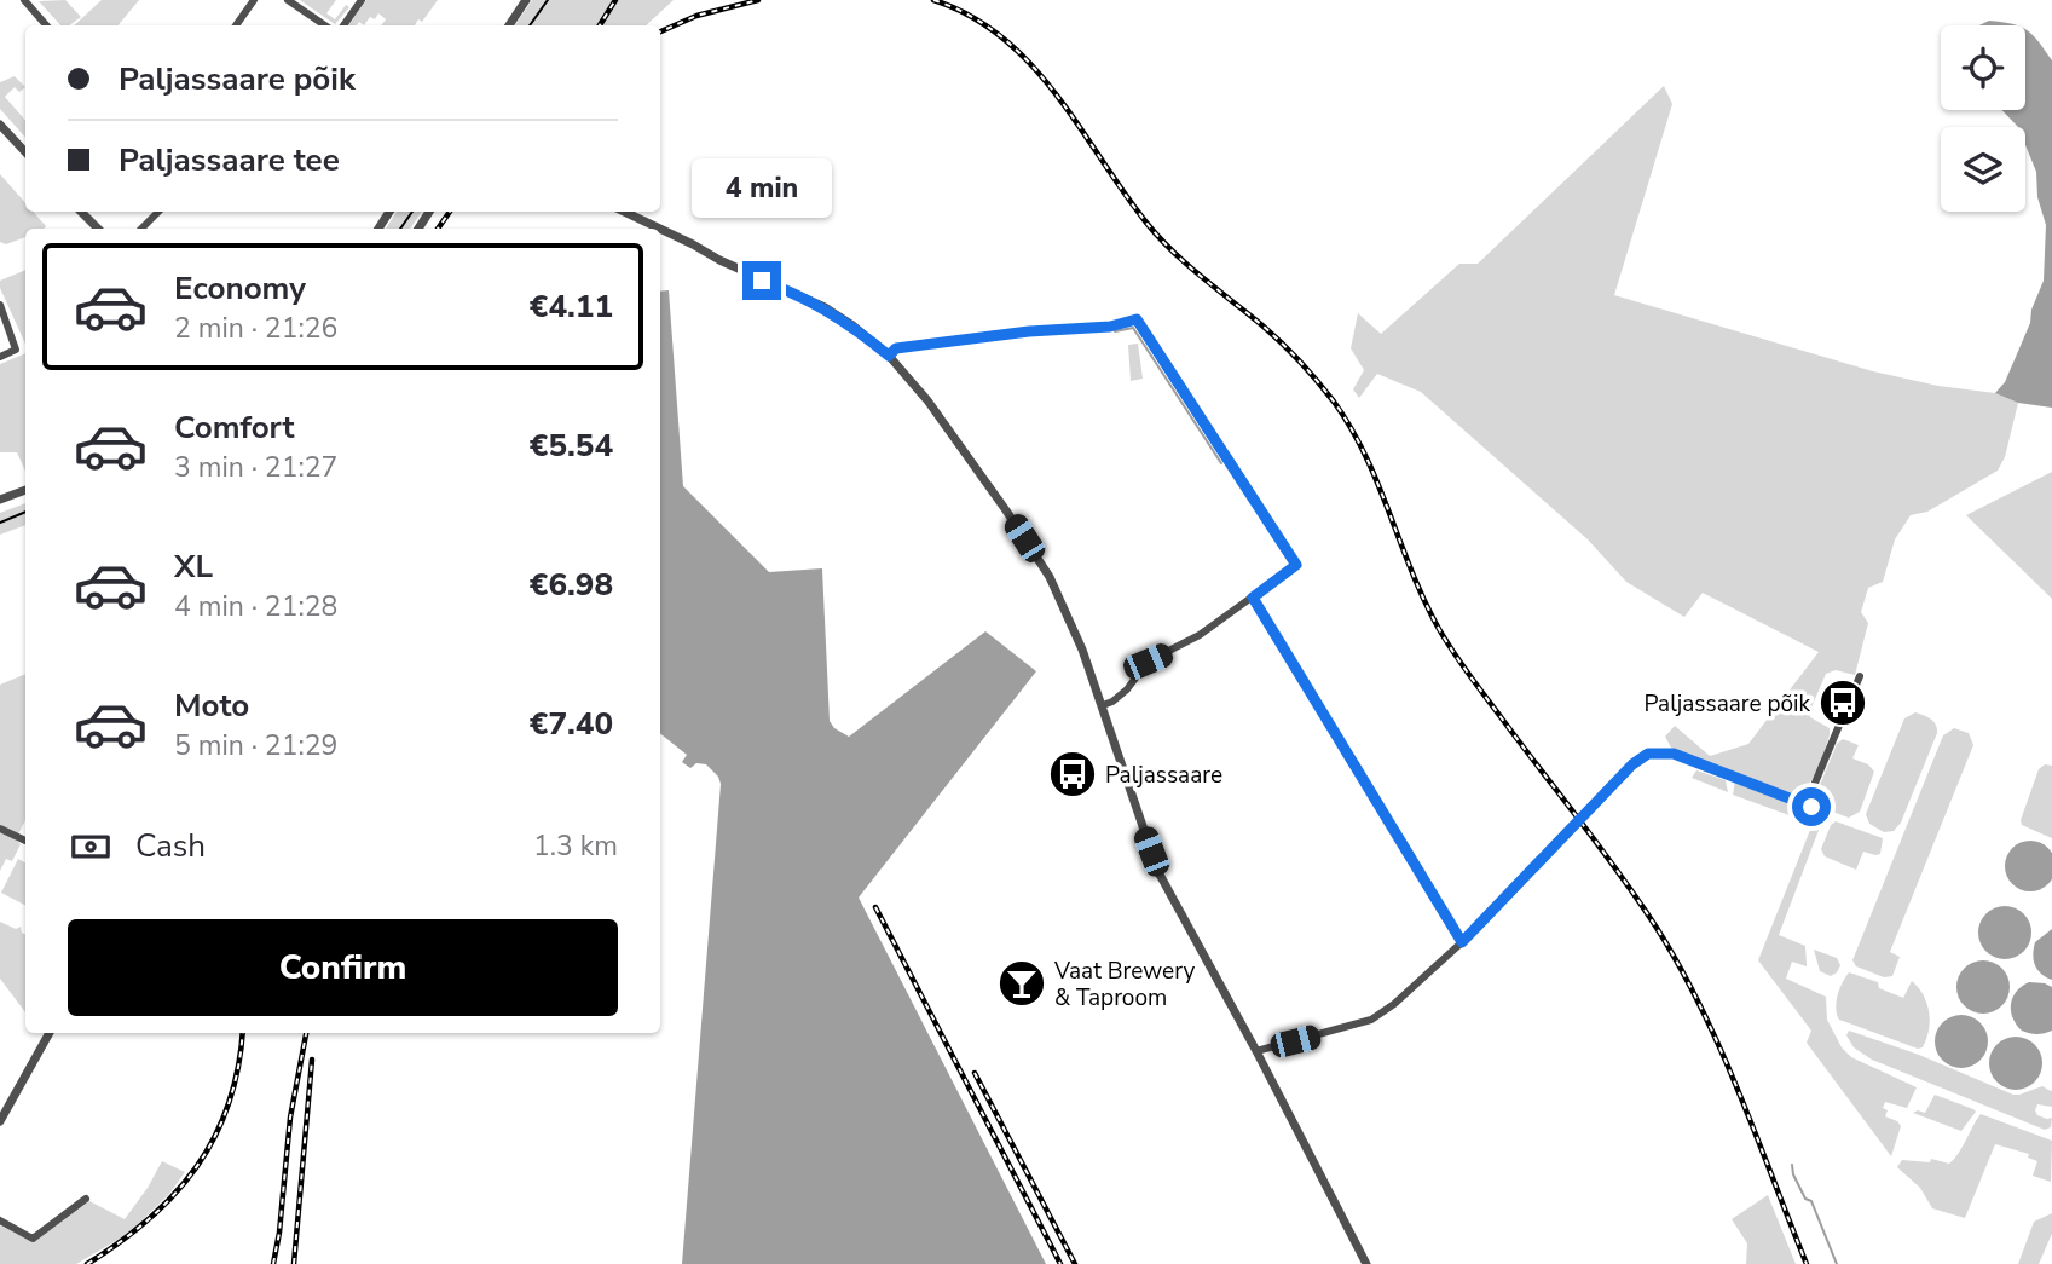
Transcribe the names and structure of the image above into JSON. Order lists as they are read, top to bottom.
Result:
{
  "places": {
    "bus stop": ["Paljassaare põik", "Paljassaare"],
    "bar": ["Vaat Brewery & Taproom"]
  },
  "page": {
    "banner": ["Paljassaare põik", "Paljassaare tee"],
    "bubble": "4 min",
    "list": [
      {
        "name": "Economy",
        "note": "2 min · 21:26",
        "value": "€4.11"
      },
      {
        "name": "Comfort",
        "note": "3 min · 21:27",
        "value": "€5.54"
      },
      {
        "name": "XL",
        "note": "4 min · 21:28",
        "value": "€6.98"
      },
      {
        "name": "Moto",
        "note": "5 min · 21:29",
        "value": "€7.40"
      }
    ],
    "pay": ["Cash", "1.3 km"],
    "buttons": "Confirm"
  }
}
